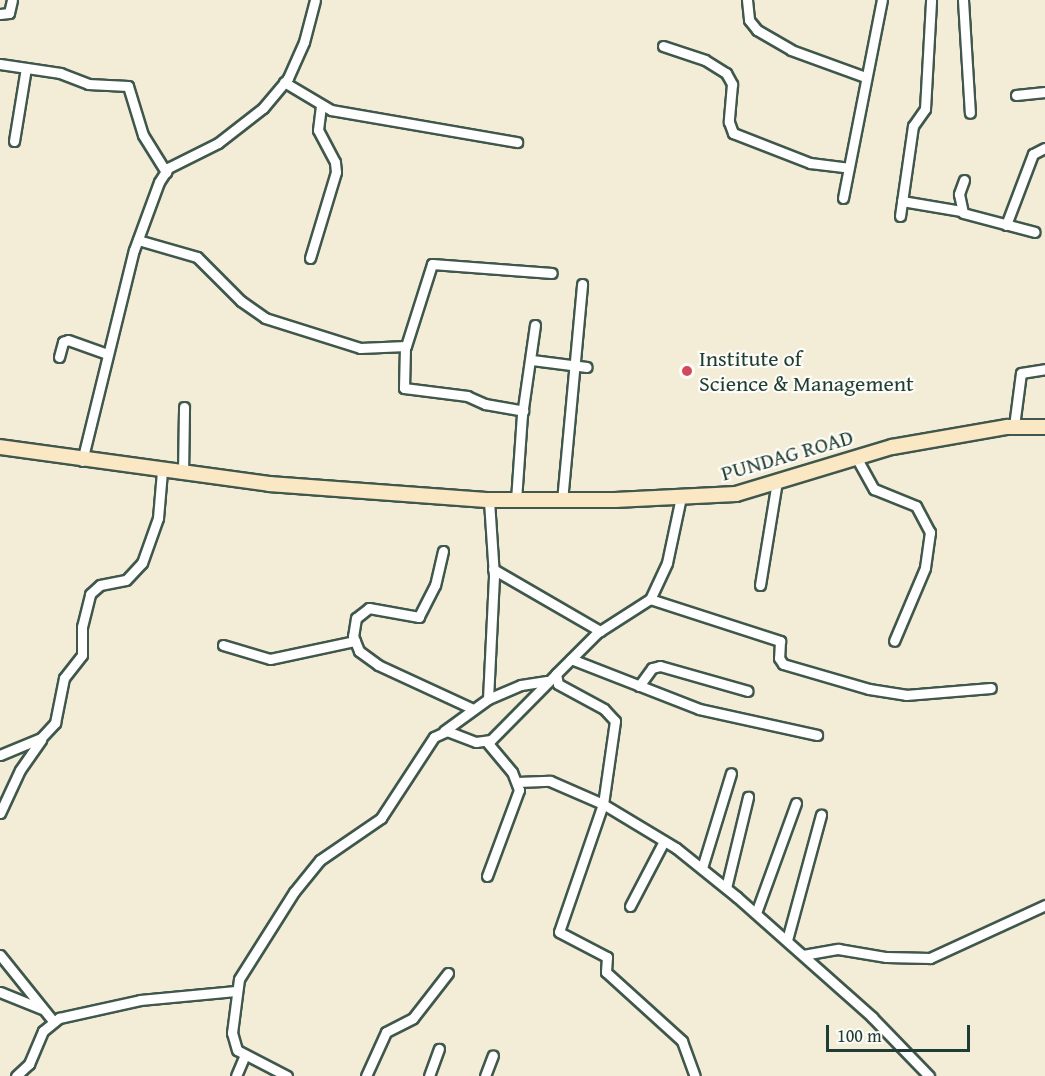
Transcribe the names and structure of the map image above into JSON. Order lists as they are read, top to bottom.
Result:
{
  "streets": {
    "street": ["PUNDAG ROAD"]
  },
  "places": ["Institute of Science & Management"],
  "scale_bar": "100 m"
}
